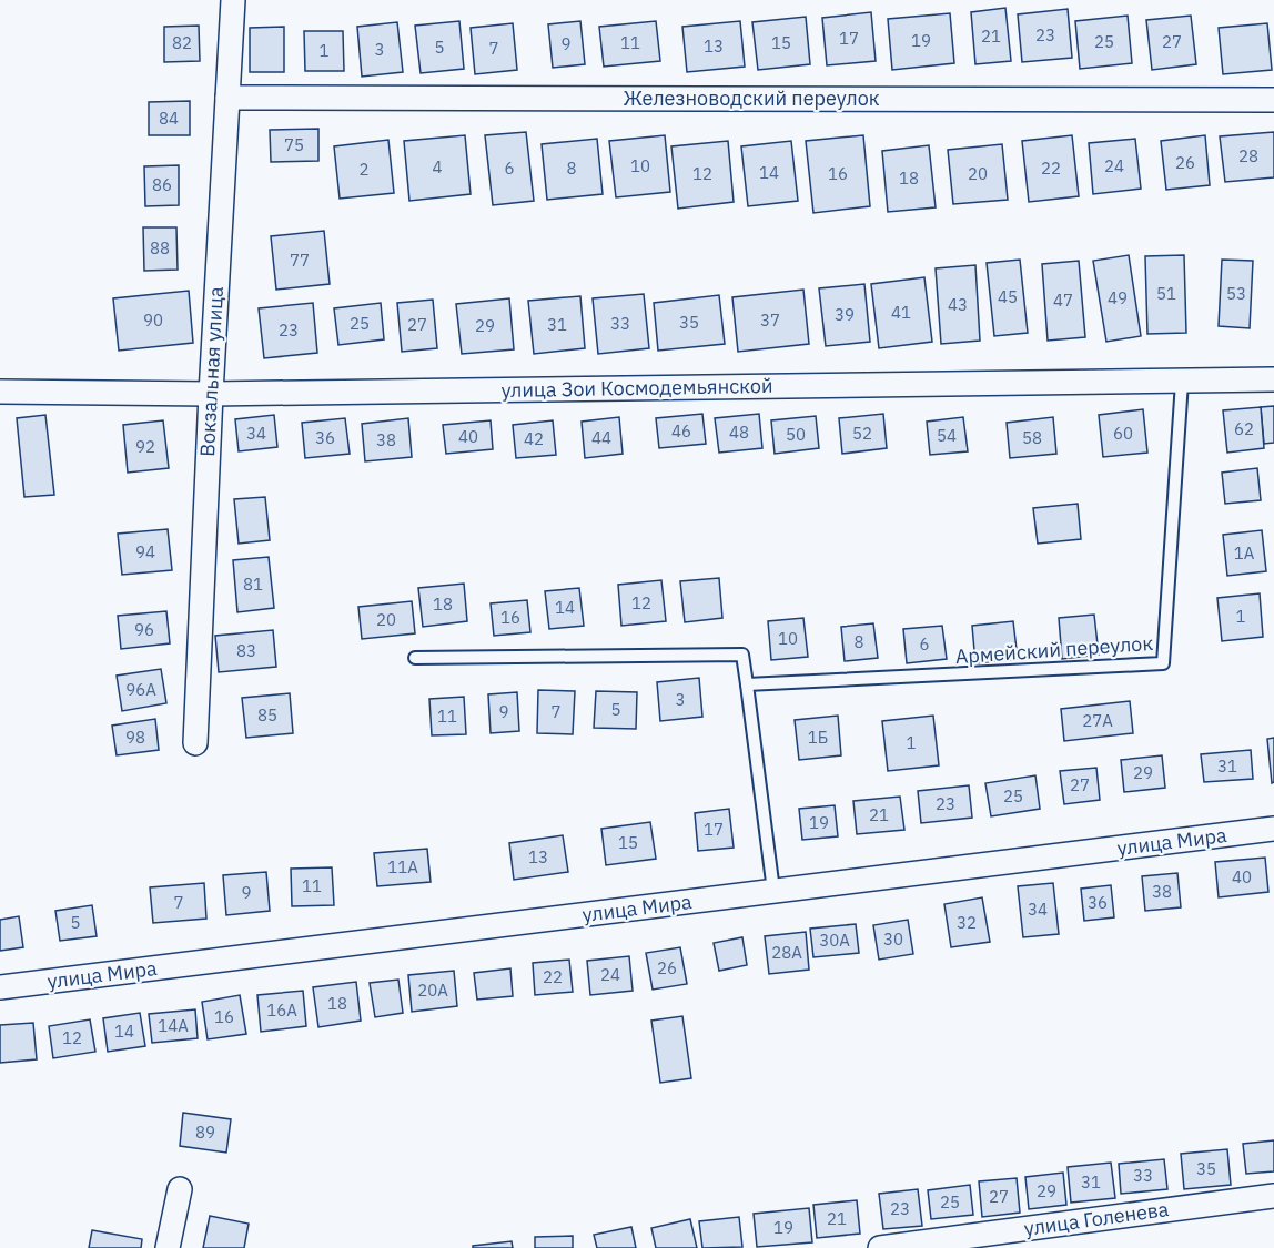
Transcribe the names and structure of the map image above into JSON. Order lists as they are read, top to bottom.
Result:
{
  "streets": {
    "street": [
      "Железноводский переулок",
      "Вокзальная улица",
      "улица Зои Космодемьянской",
      "улица Мира",
      "улица Голенева"
    ],
    "lane": ["Армейский переулок"]
  },
  "crossings": [
    ["Железноводский переулок", "Вокзальная улица"],
    ["Вокзальная улица", "улица Зои Космодемьянской"],
    ["улица Зои Космодемьянской", "Армейский переулок"]
  ],
  "house_numbers": [
    "23",
    "21",
    "17",
    "19",
    "25",
    "27",
    "82",
    "11",
    "15",
    "9",
    "13",
    "5",
    "7",
    "3",
    "1",
    "84",
    "75",
    "28",
    "26",
    "10",
    "24",
    "4",
    "6",
    "8",
    "22",
    "2",
    "14",
    "12",
    "16",
    "20",
    "18",
    "86",
    "88",
    "77",
    "51",
    "53",
    "45",
    "49",
    "47",
    "43",
    "41",
    "39",
    "90",
    "37",
    "35",
    "25",
    "33",
    "27",
    "31",
    "29",
    "23",
    "62",
    "46",
    "48",
    "34",
    "52",
    "60",
    "50",
    "54",
    "40",
    "36",
    "44",
    "58",
    "42",
    "38",
    "92",
    "94",
    "1А",
    "81",
    "12",
    "18",
    "14",
    "1",
    "16",
    "20",
    "96",
    "10",
    "8",
    "6",
    "83",
    "96А",
    "3",
    "5",
    "9",
    "7",
    "85",
    "11",
    "27А",
    "98",
    "1Б",
    "1",
    "31",
    "29",
    "27",
    "25",
    "23",
    "21",
    "19",
    "17",
    "15",
    "13",
    "11А",
    "40",
    "11",
    "38",
    "9",
    "7",
    "36",
    "34",
    "5",
    "32",
    "30",
    "30А",
    "28А",
    "26",
    "24",
    "22",
    "20А",
    "18",
    "16А",
    "16",
    "14А",
    "14",
    "12",
    "89",
    "35",
    "33",
    "31",
    "29",
    "27",
    "25",
    "23",
    "21",
    "19"
  ]
}
